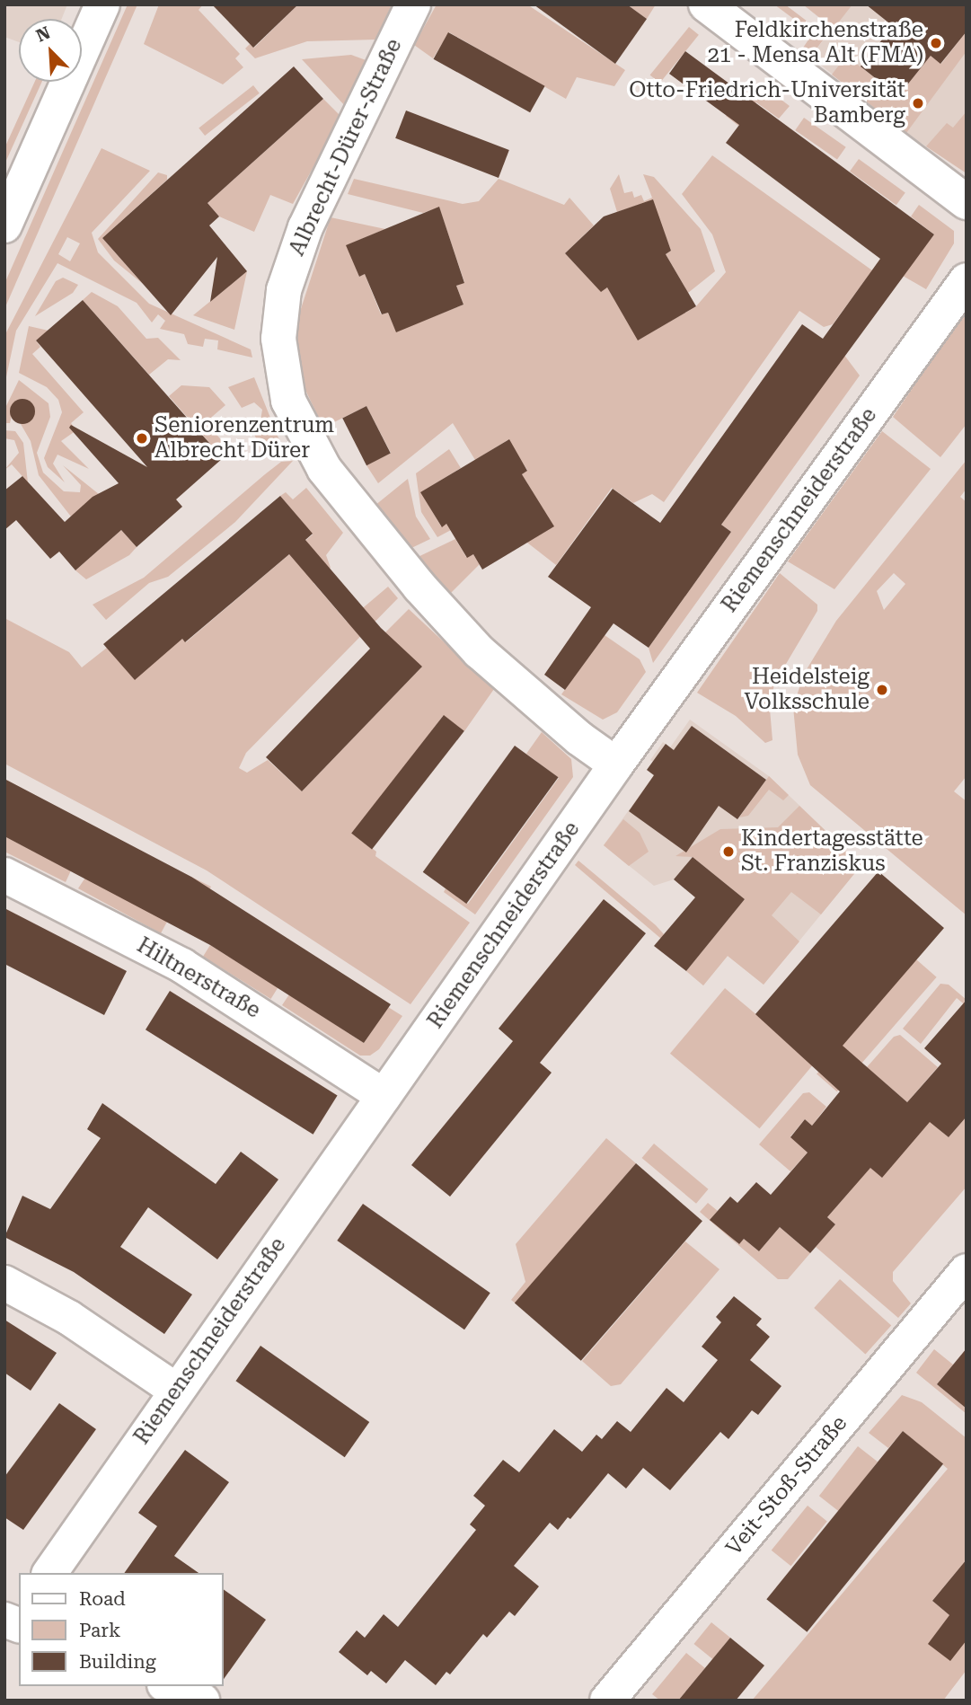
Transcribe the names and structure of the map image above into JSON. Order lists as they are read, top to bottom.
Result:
{
  "streets": {
    "street": [
      "Albrecht-Dürer-Straße",
      "Riemenschneiderstraße",
      "Hiltnerstraße",
      "Veit-Stoß-Straße"
    ]
  },
  "crossings": [
    ["Albrecht-Dürer-Straße", "Riemenschneiderstraße"],
    ["Riemenschneiderstraße", "Hiltnerstraße"]
  ],
  "places": [
    "Feldkirchenstraße 21 - Mensa Alt (FMA)",
    "Otto-Friedrich-Universität Bamberg",
    "Seniorenzentrum Albrecht Dürer",
    "Heidelsteig Volksschule",
    "Kindertagesstätte St. Franziskus"
  ],
  "legend": ["Road", "Park", "Building"],
  "north": "top left"
}
